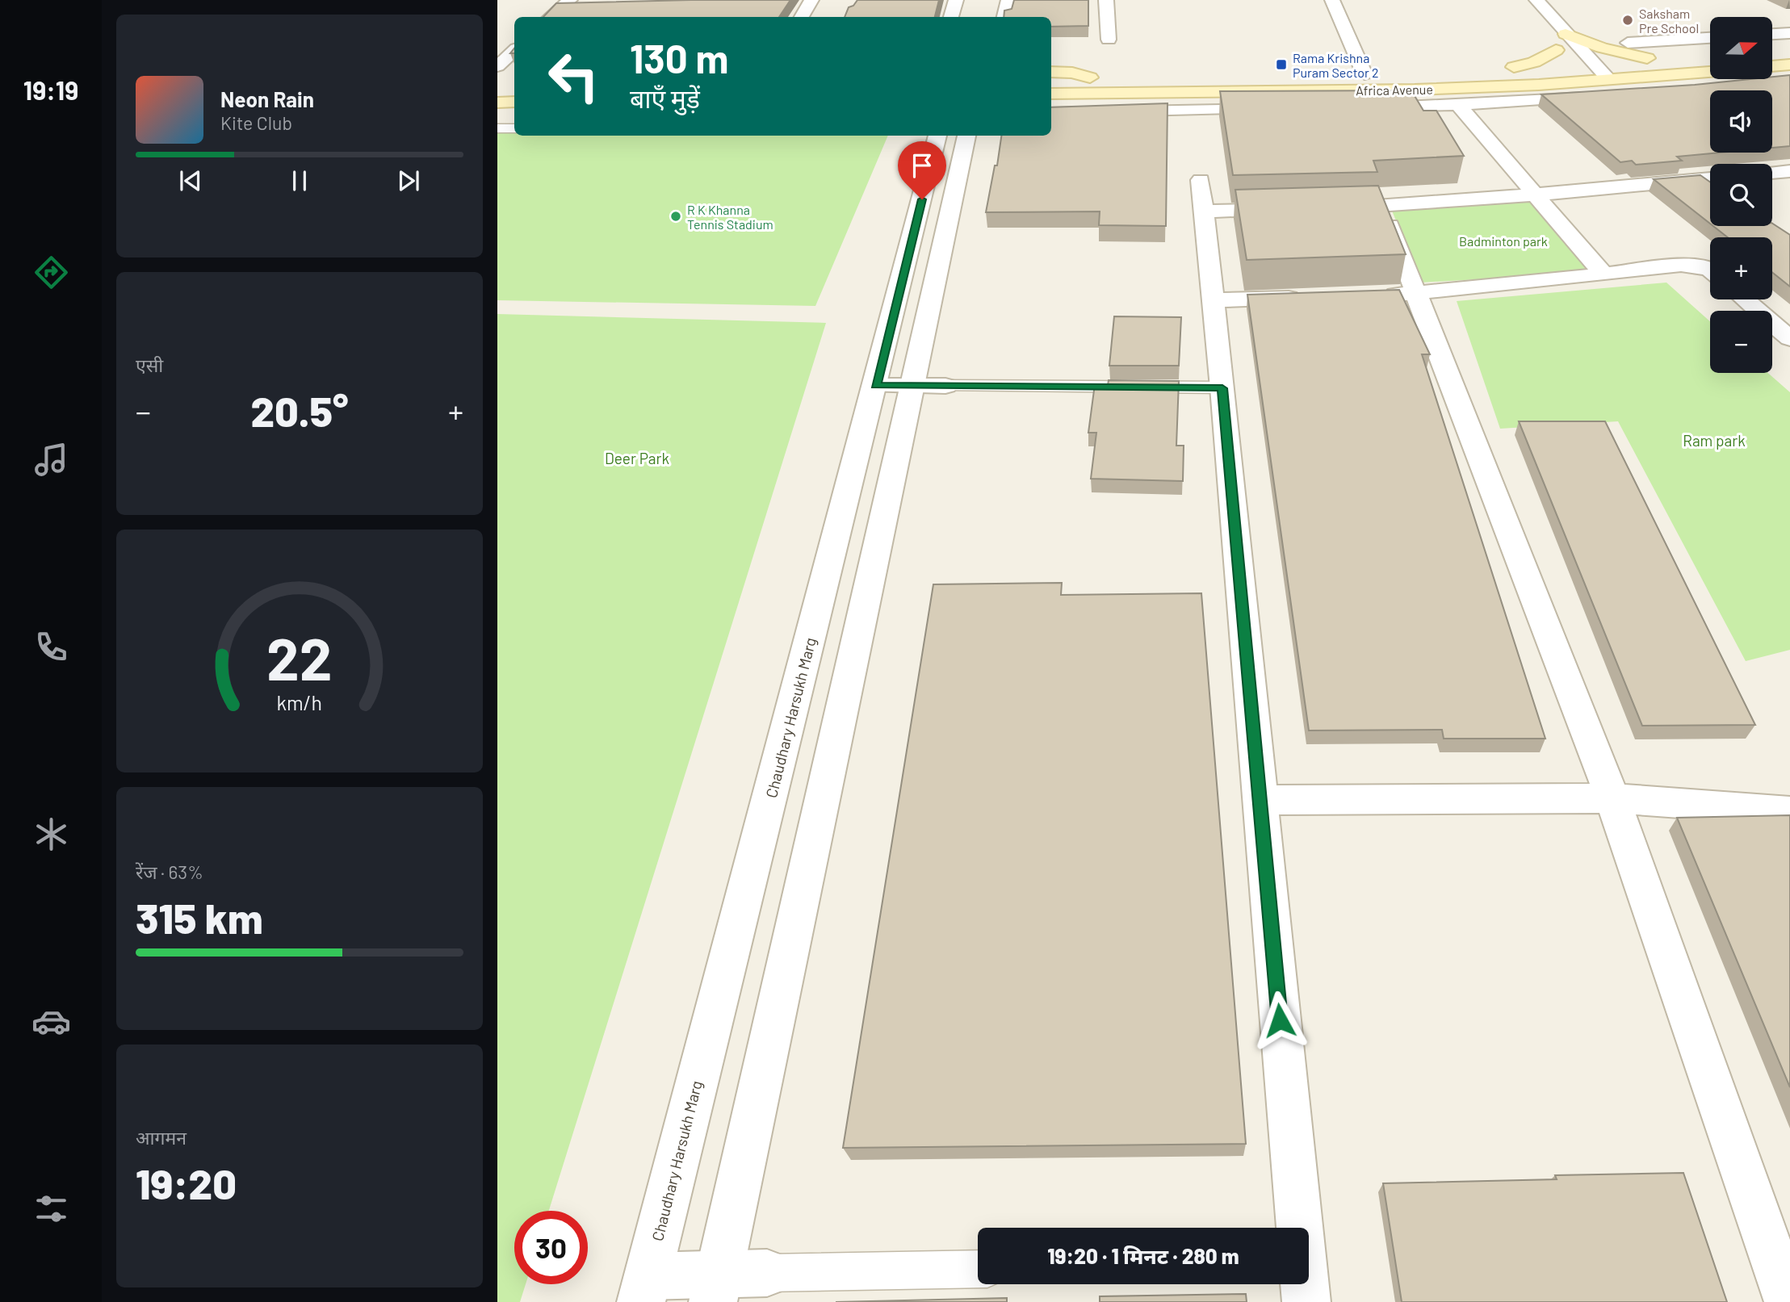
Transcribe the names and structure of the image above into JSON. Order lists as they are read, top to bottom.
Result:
{
  "streets": {
    "main road": ["Africa Avenue"],
    "street": ["Chaudhary Harsukh Marg"]
  },
  "parks": ["Badminton park", "Ram park", "Deer Park"],
  "places": {
    "other": ["Saksham Pre School", "R K Khanna Tennis Stadium"],
    "transit": ["Rama Krishna Puram Sector 2"]
  },
  "north": "right",
  "page": {
    "tabs": "19:19",
    "map_buttons": ["+", "−"],
    "turn": ["130 m", "बाएँ मुड़ें"],
    "song": ["Neon Rain", "Kite Club"],
    "tile": [
      "एसी",
      ["रेंज · 63%", "315 km"],
      ["आगमन", "19:20"]
    ],
    "heat": ["−", "20.5°", "+"],
    "limit": "30",
    "trip": "19:20 · 1 मिनट · 280 m",
    "gauge": ["22", "km/h"]
  }
}
